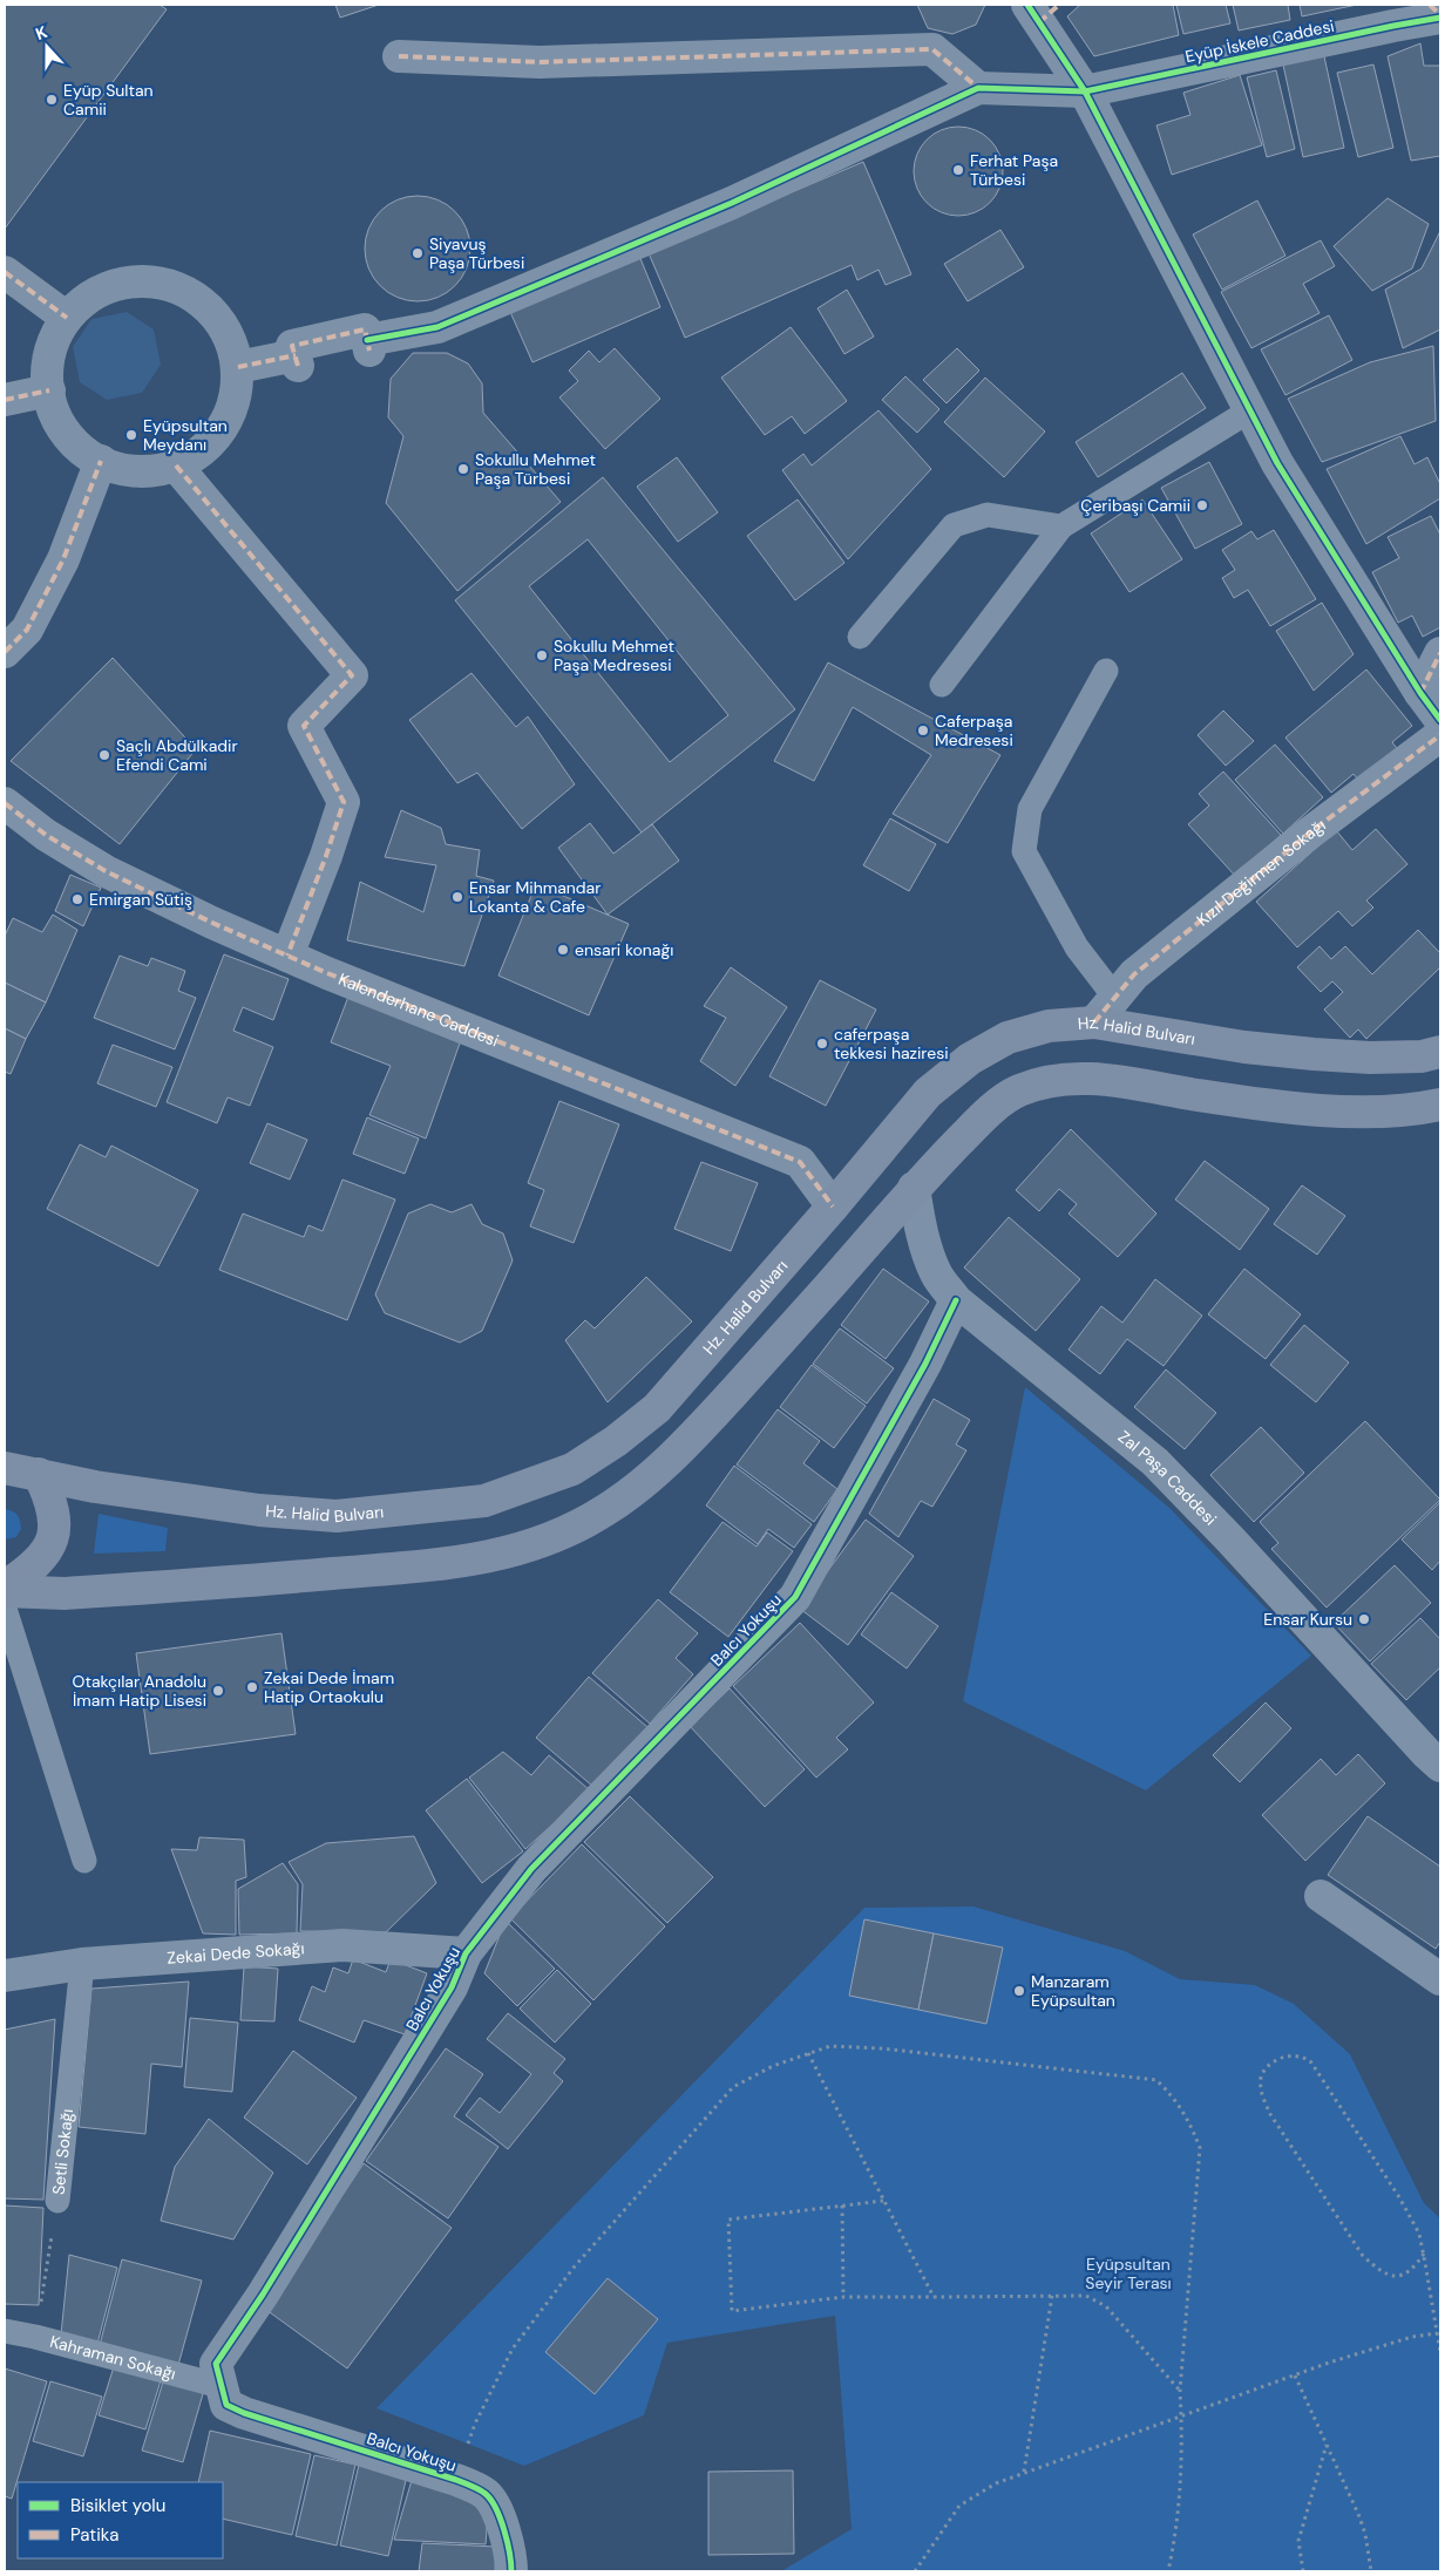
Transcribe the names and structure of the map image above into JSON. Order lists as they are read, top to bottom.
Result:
{
  "streets": {
    "main road": ["Hz. Halid Bulvarı"],
    "street": [
      "Eyüp İskele Caddesi",
      "Kızıl Değirmen Sokağı",
      "Kalenderhane Caddesi",
      "Zal Paşa Caddesi",
      "Balcı Yokuşu",
      "Zekai Dede Sokağı"
    ],
    "lane": ["Setli Sokağı", "Kahraman Sokağı"]
  },
  "crossings": [
    ["Kızıl Değirmen Sokağı", "Hz. Halid Bulvarı"],
    ["Kalenderhane Caddesi", "Hz. Halid Bulvarı"],
    ["Zal Paşa Caddesi", "Balcı Yokuşu"],
    ["Balcı Yokuşu", "Zekai Dede Sokağı"],
    ["Balcı Yokuşu", "Kahraman Sokağı"],
    ["Zekai Dede Sokağı", "Setli Sokağı"],
    ["Setli Sokağı", "Kahraman Sokağı"]
  ],
  "parks": ["Eyüpsultan Seyir Terası"],
  "places": [
    "Eyüp Sultan Camii",
    "Ferhat Paşa Türbesi",
    "Siyavuş Paşa Türbesi",
    "Eyüpsultan Meydanı",
    "Sokullu Mehmet Paşa Türbesi",
    "Çeribaşı Camii",
    "Sokullu Mehmet Paşa Medresesi",
    "Caferpaşa Medresesi",
    "Saçlı Abdülkadir Efendi Cami",
    "Ensar Mihmandar Lokanta & Cafe",
    "Emirgan Sütiş",
    "ensari konağı",
    "caferpaşa tekkesi haziresi",
    "Ensar Kursu",
    "Zekai Dede İmam Hatip Ortaokulu",
    "Otakçılar Anadolu İmam Hatip Lisesi",
    "Manzaram Eyüpsultan"
  ],
  "legend": ["Bisiklet yolu", "Patika"],
  "north": "top"
}
